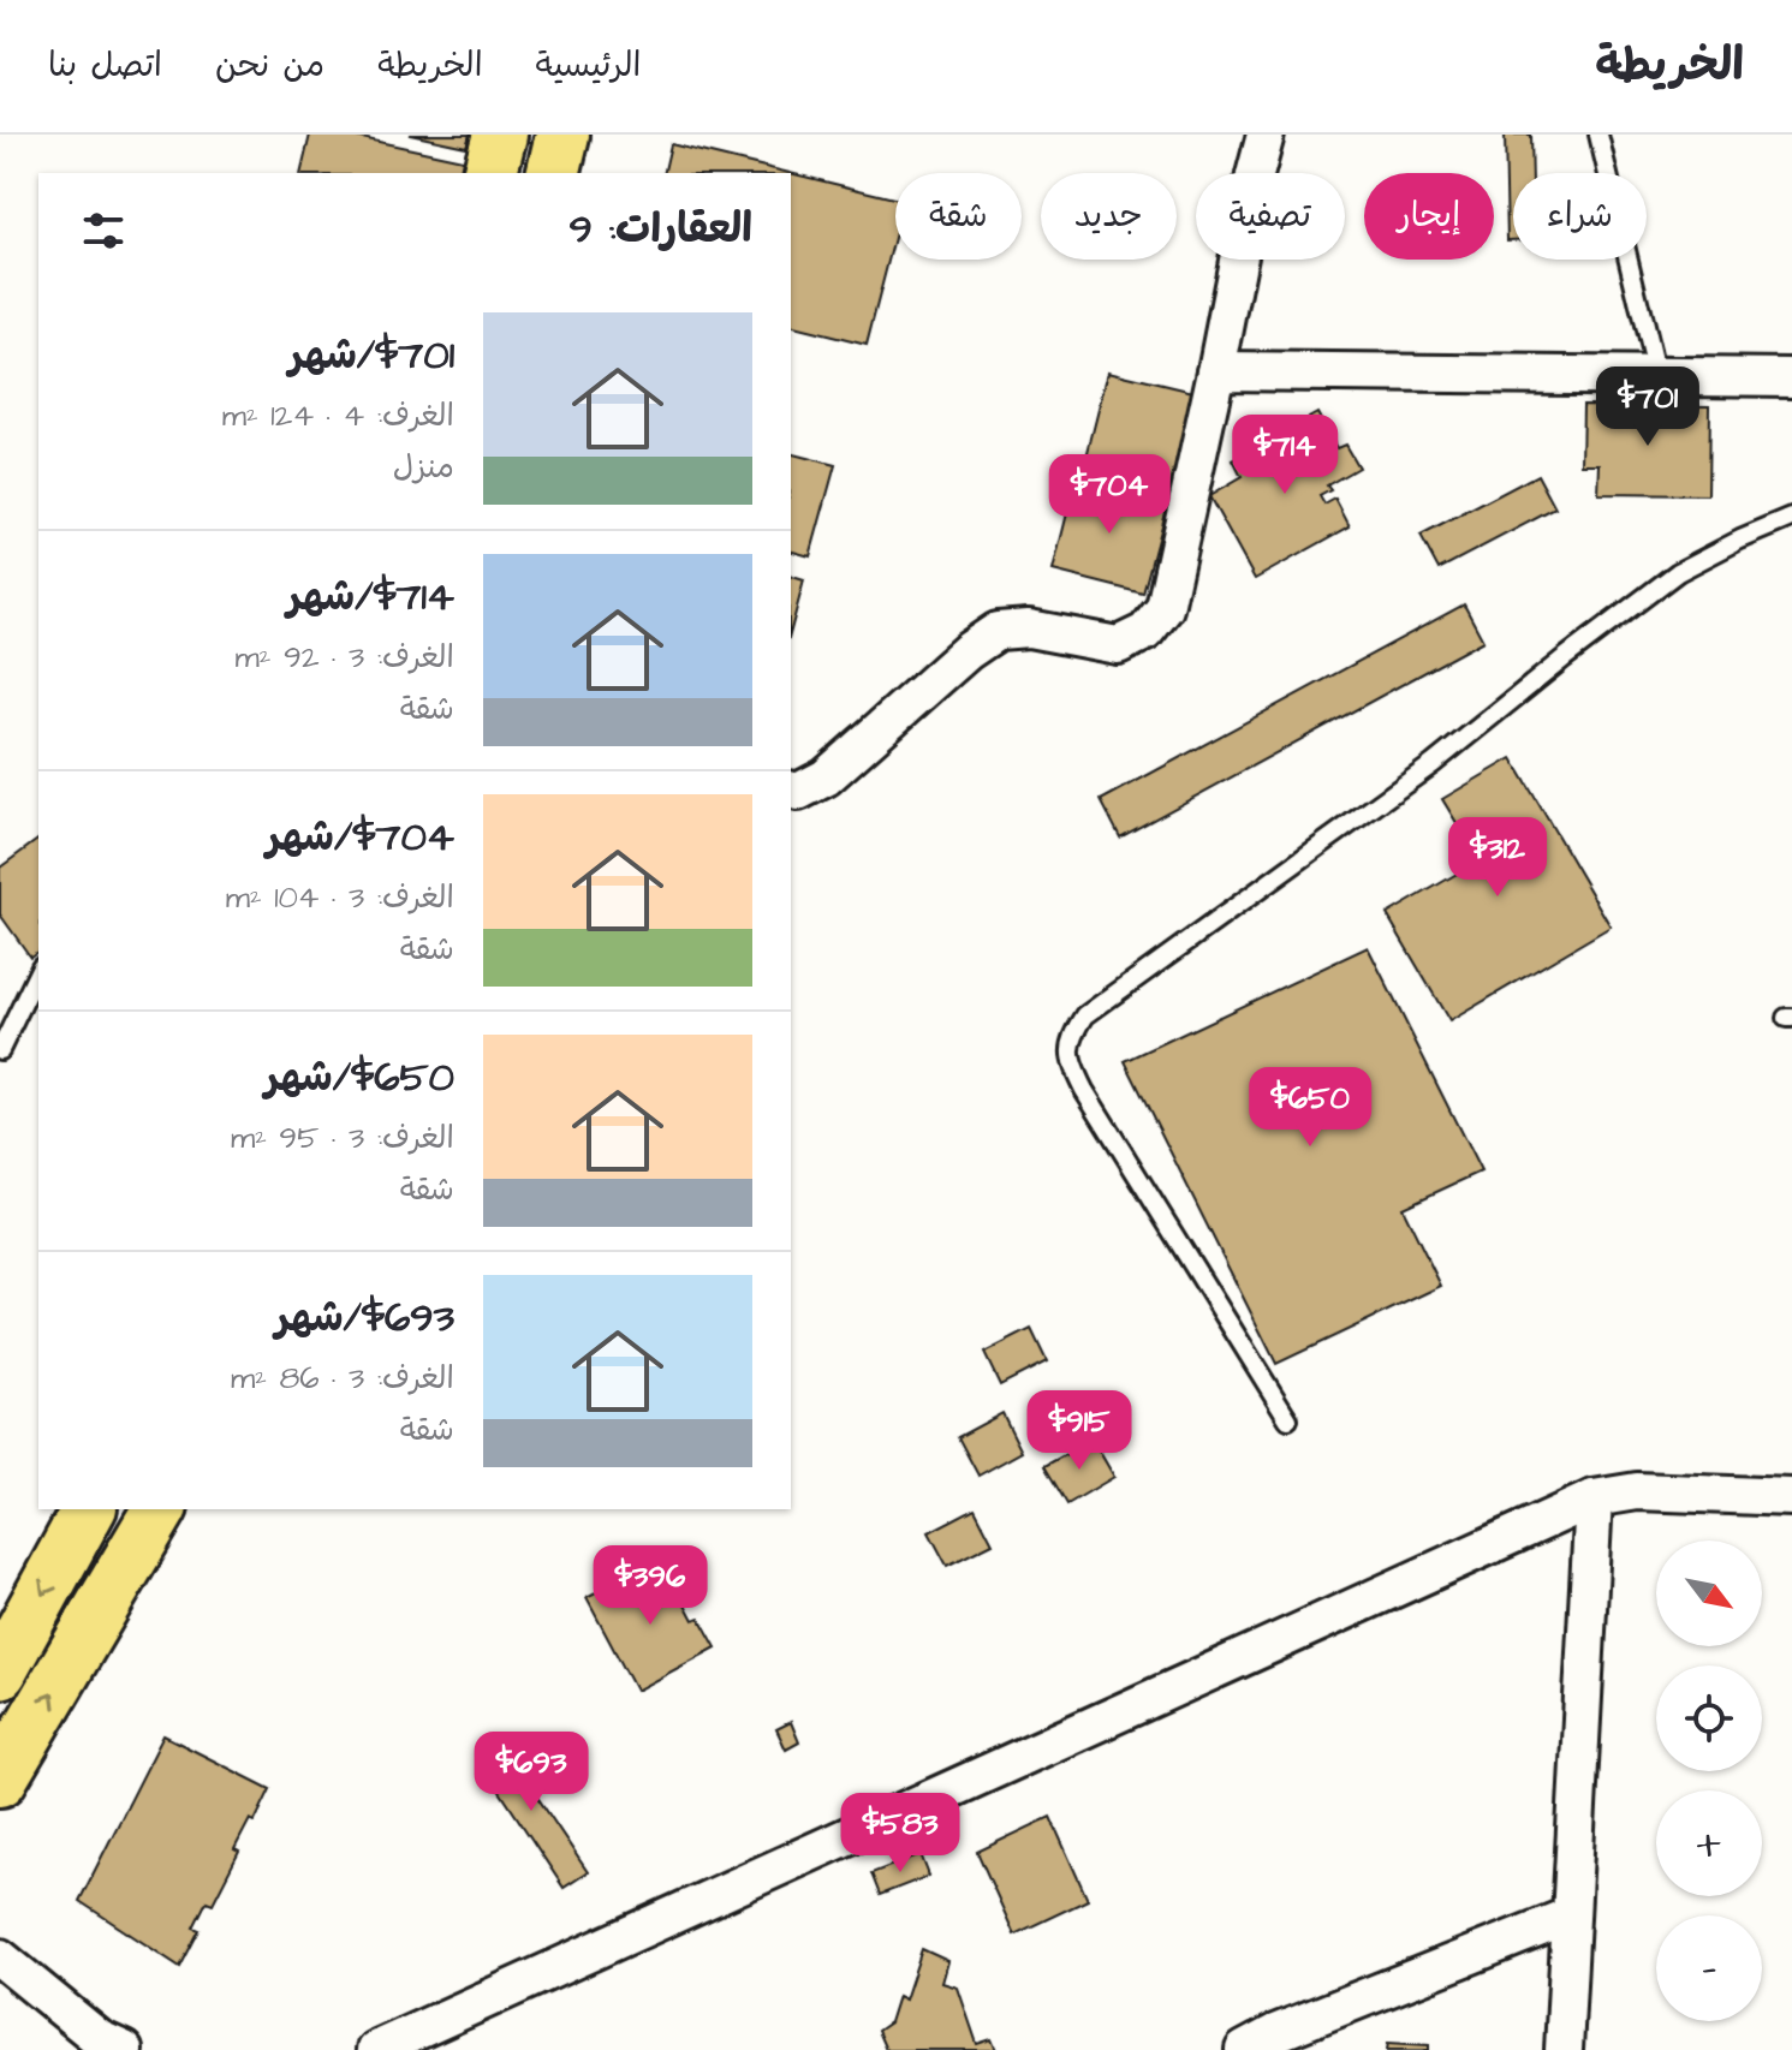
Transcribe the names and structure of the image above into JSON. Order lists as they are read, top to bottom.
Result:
{
  "north": "bottom right",
  "page": {
    "header": "الخريطة",
    "nav": [
      "الرئيسية",
      "الخريطة",
      "من نحن",
      "اتصل بنا"
    ],
    "chip": [
      "شراء",
      "إيجار",
      "تصفية",
      "جديد",
      "شقة"
    ],
    "heading": "العقارات: 9",
    "list": [
      {
        "name": "$701/شهر",
        "note": "الغرف: 4 · 124 m² · منزل"
      },
      {
        "name": "$714/شهر",
        "note": "الغرف: 3 · 92 m² · شقة"
      },
      {
        "name": "$704/شهر",
        "note": "الغرف: 3 · 104 m² · شقة"
      },
      {
        "name": "$650/شهر",
        "note": "الغرف: 3 · 95 m² · شقة"
      },
      {
        "name": "$693/شهر",
        "note": "الغرف: 3 · 86 m² · شقة"
      }
    ],
    "price": [
      "$701",
      "$714",
      "$704",
      "$312",
      "$650",
      "$915",
      "$396",
      "$693",
      "$583"
    ],
    "map_buttons": ["+", "−"]
  }
}
